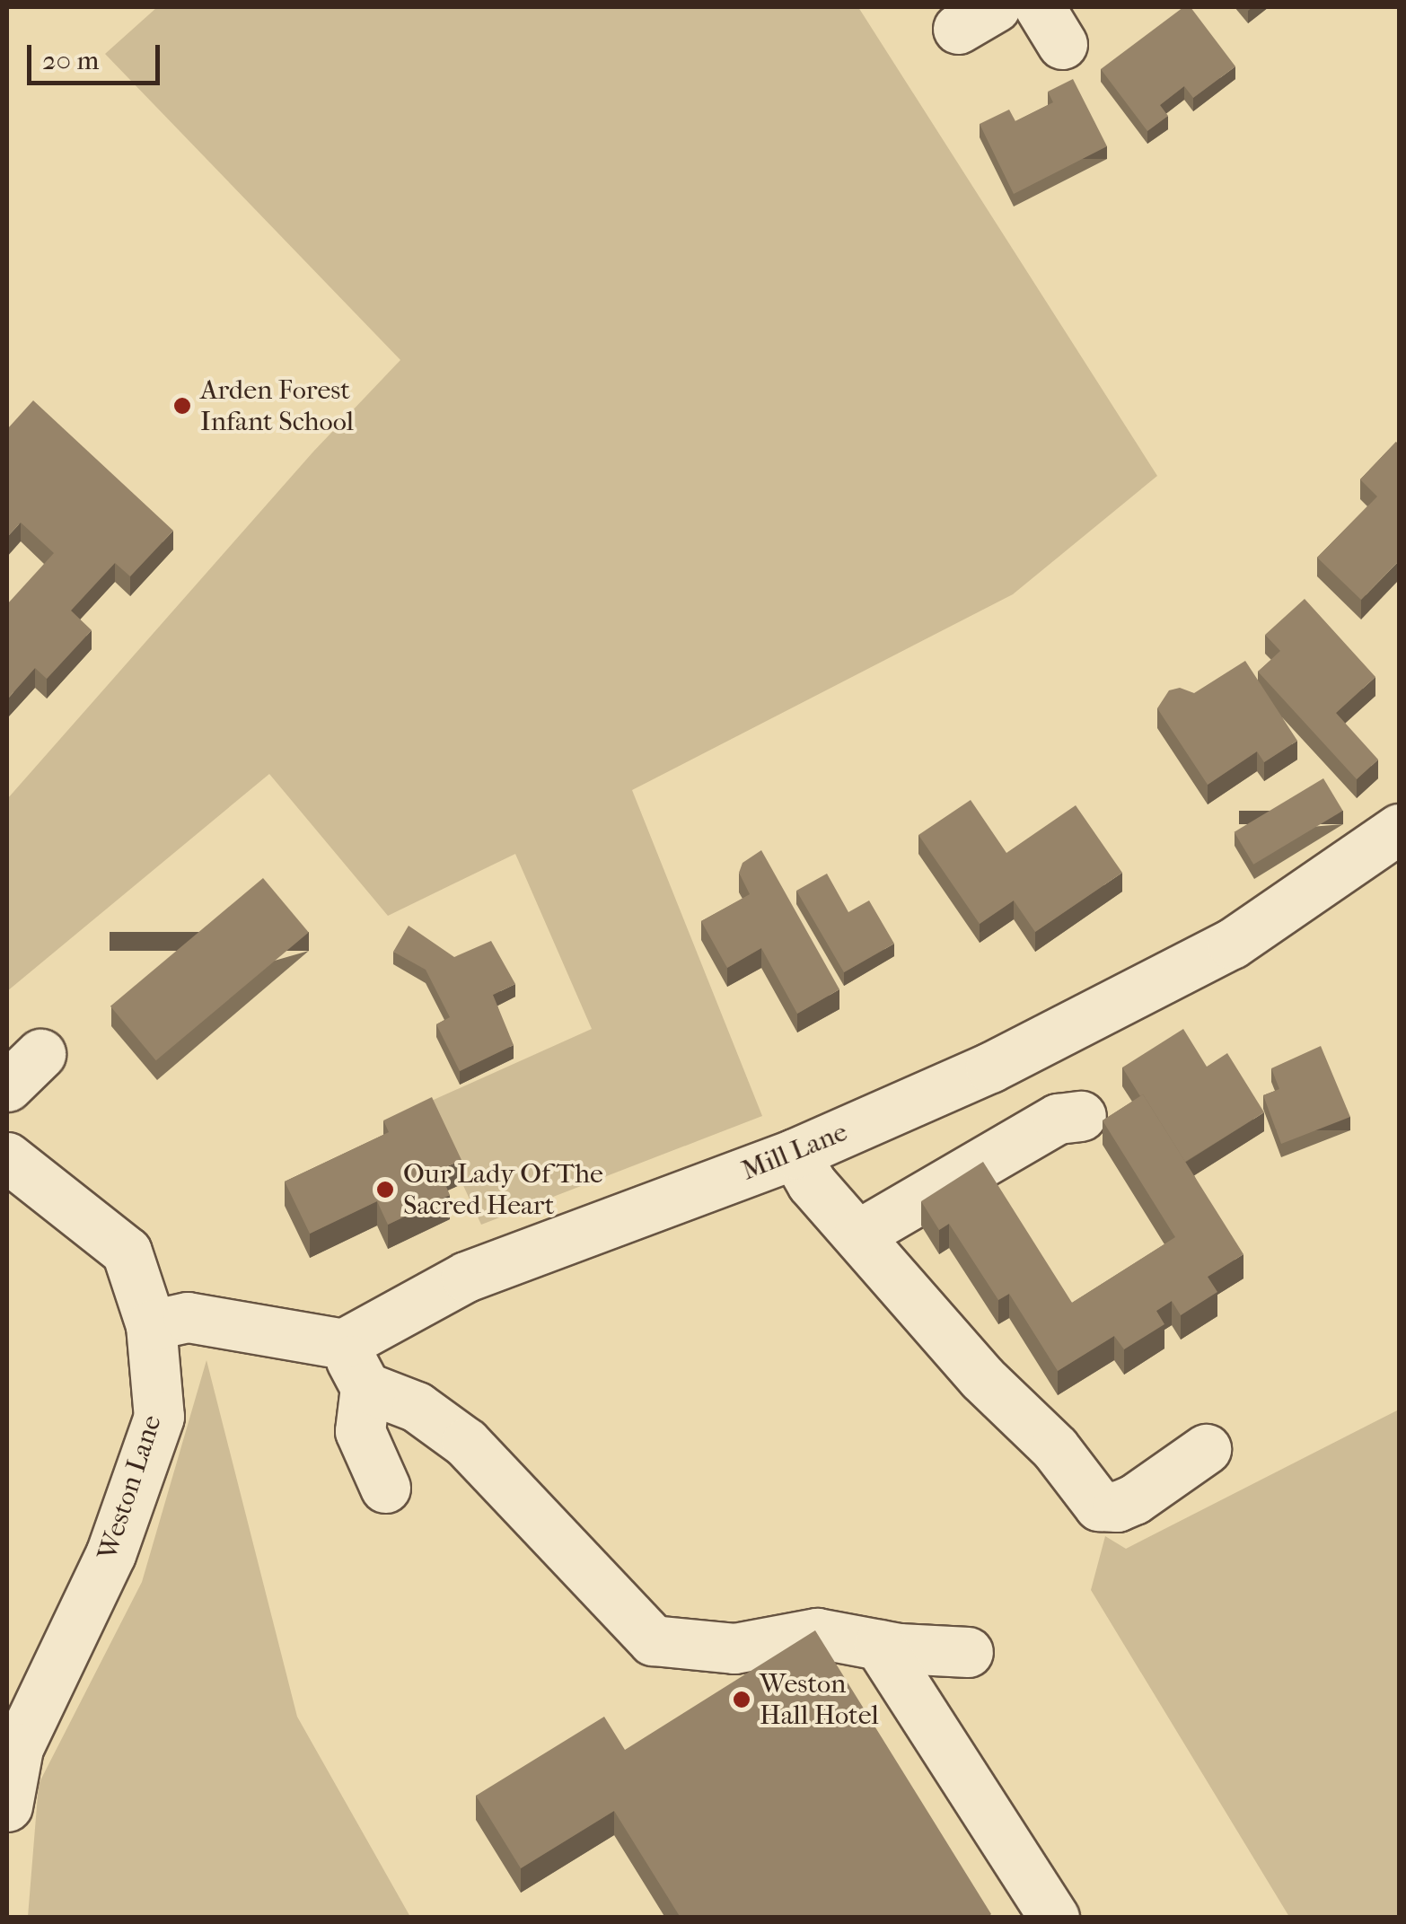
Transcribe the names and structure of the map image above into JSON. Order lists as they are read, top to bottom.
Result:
{
  "streets": {
    "street": ["Mill Lane", "Weston Lane"]
  },
  "places": ["Arden Forest Infant School", "Our Lady Of The Sacred Heart", "Weston Hall Hotel"],
  "scale_bar": "20 m"
}
